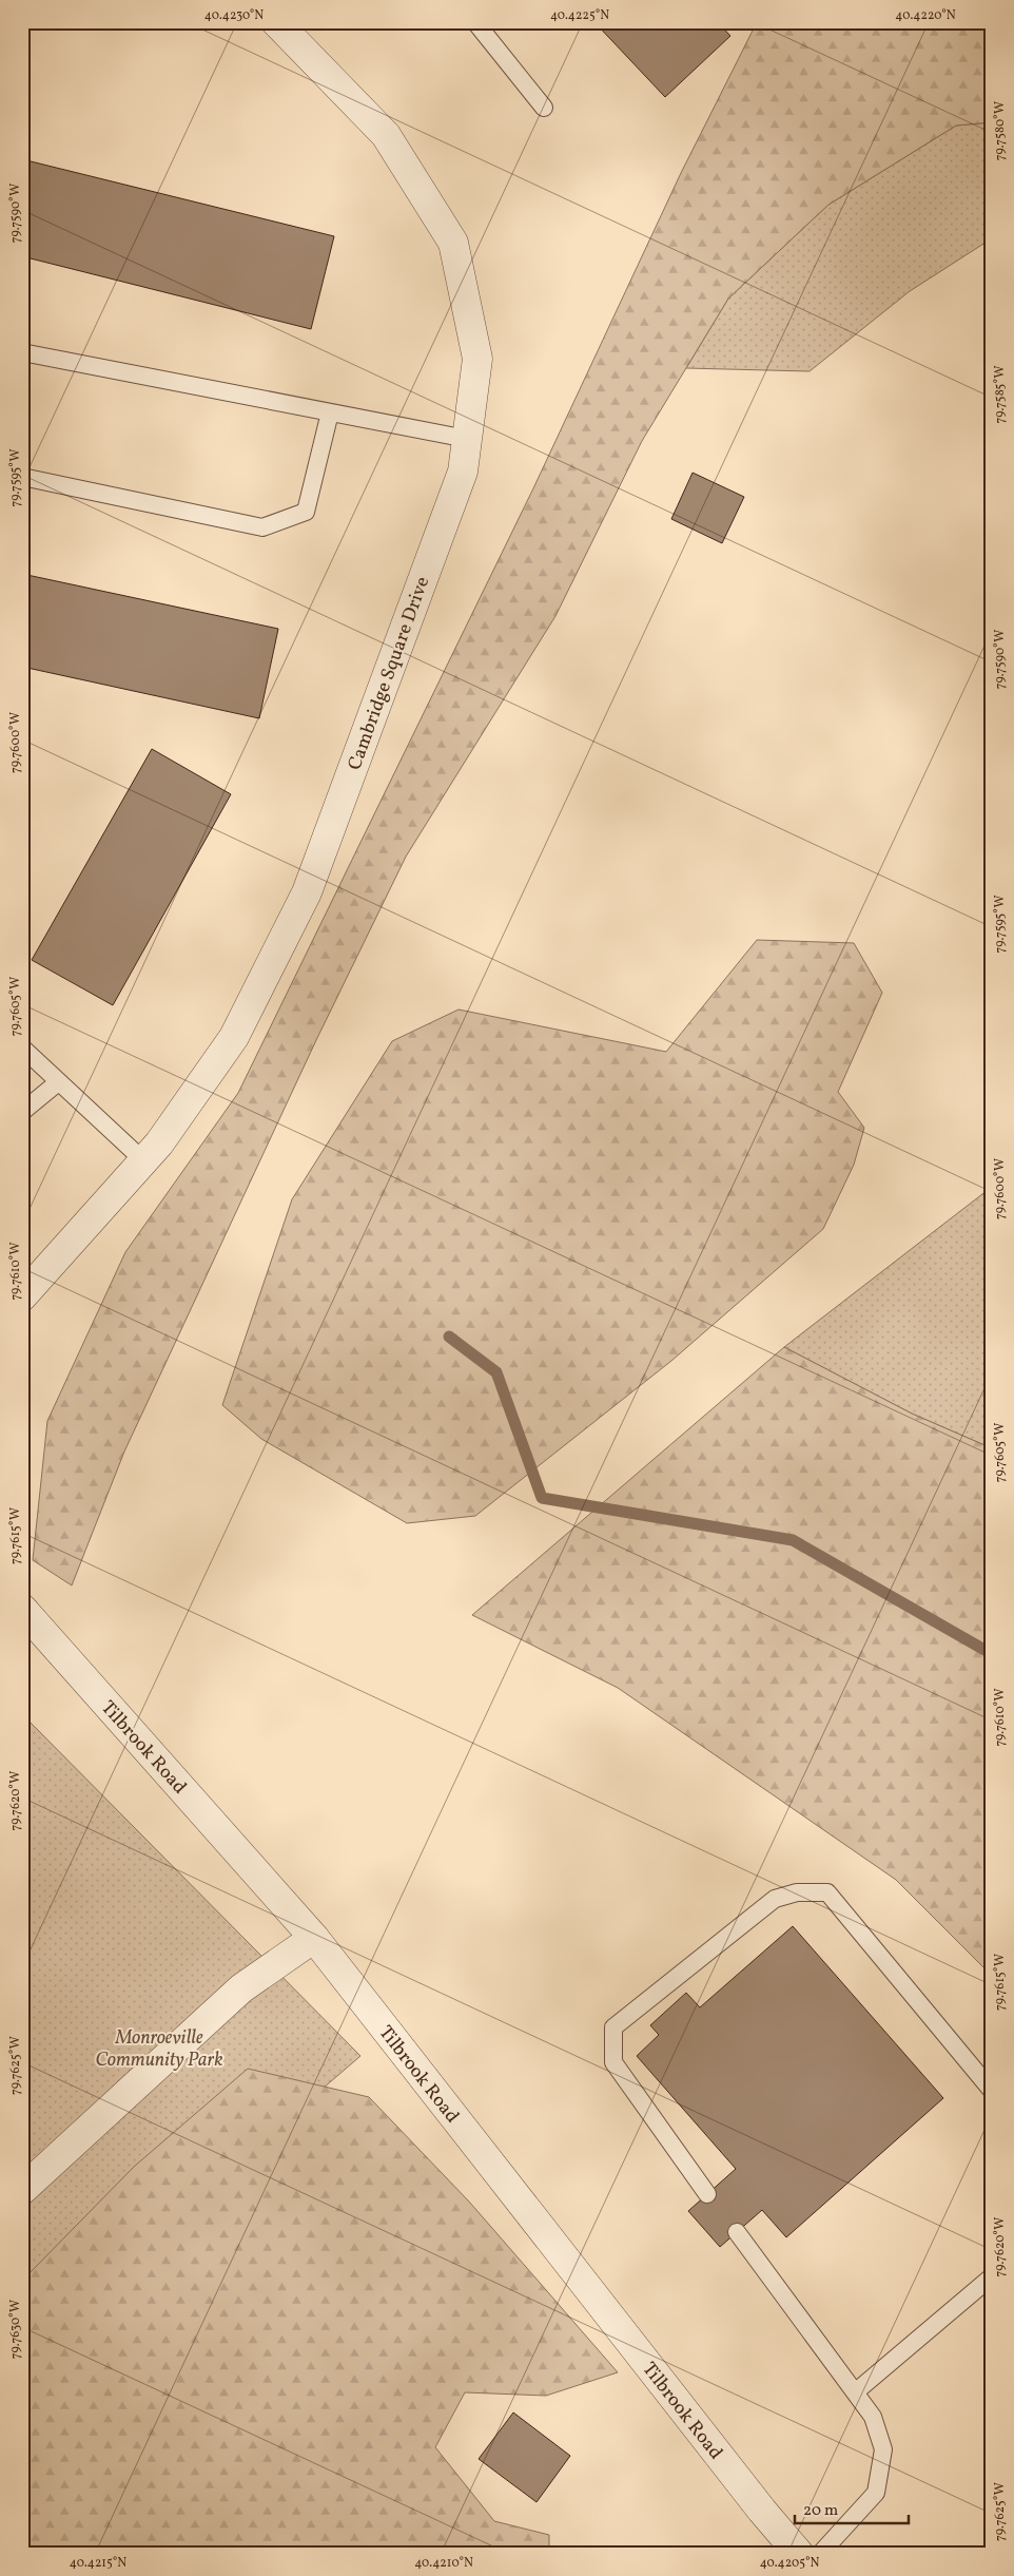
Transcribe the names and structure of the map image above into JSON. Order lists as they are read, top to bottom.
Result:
{
  "streets": {
    "street": ["Cambridge Square Drive", "Tilbrook Road"]
  },
  "parks": ["Monroeville Community Park"],
  "scale_bar": "20 m",
  "coordinates": [
    "40.4230°N",
    "40.4225°N",
    "40.4220°N",
    "79.7580°W",
    "79.7590°W",
    "79.7585°W",
    "79.7595°W",
    "79.7600°W",
    "79.7605°W",
    "79.7610°W",
    "79.7615°W",
    "79.7620°W",
    "79.7625°W",
    "79.7630°W",
    "40.4215°N",
    "40.4210°N",
    "40.4205°N"
  ]
}
